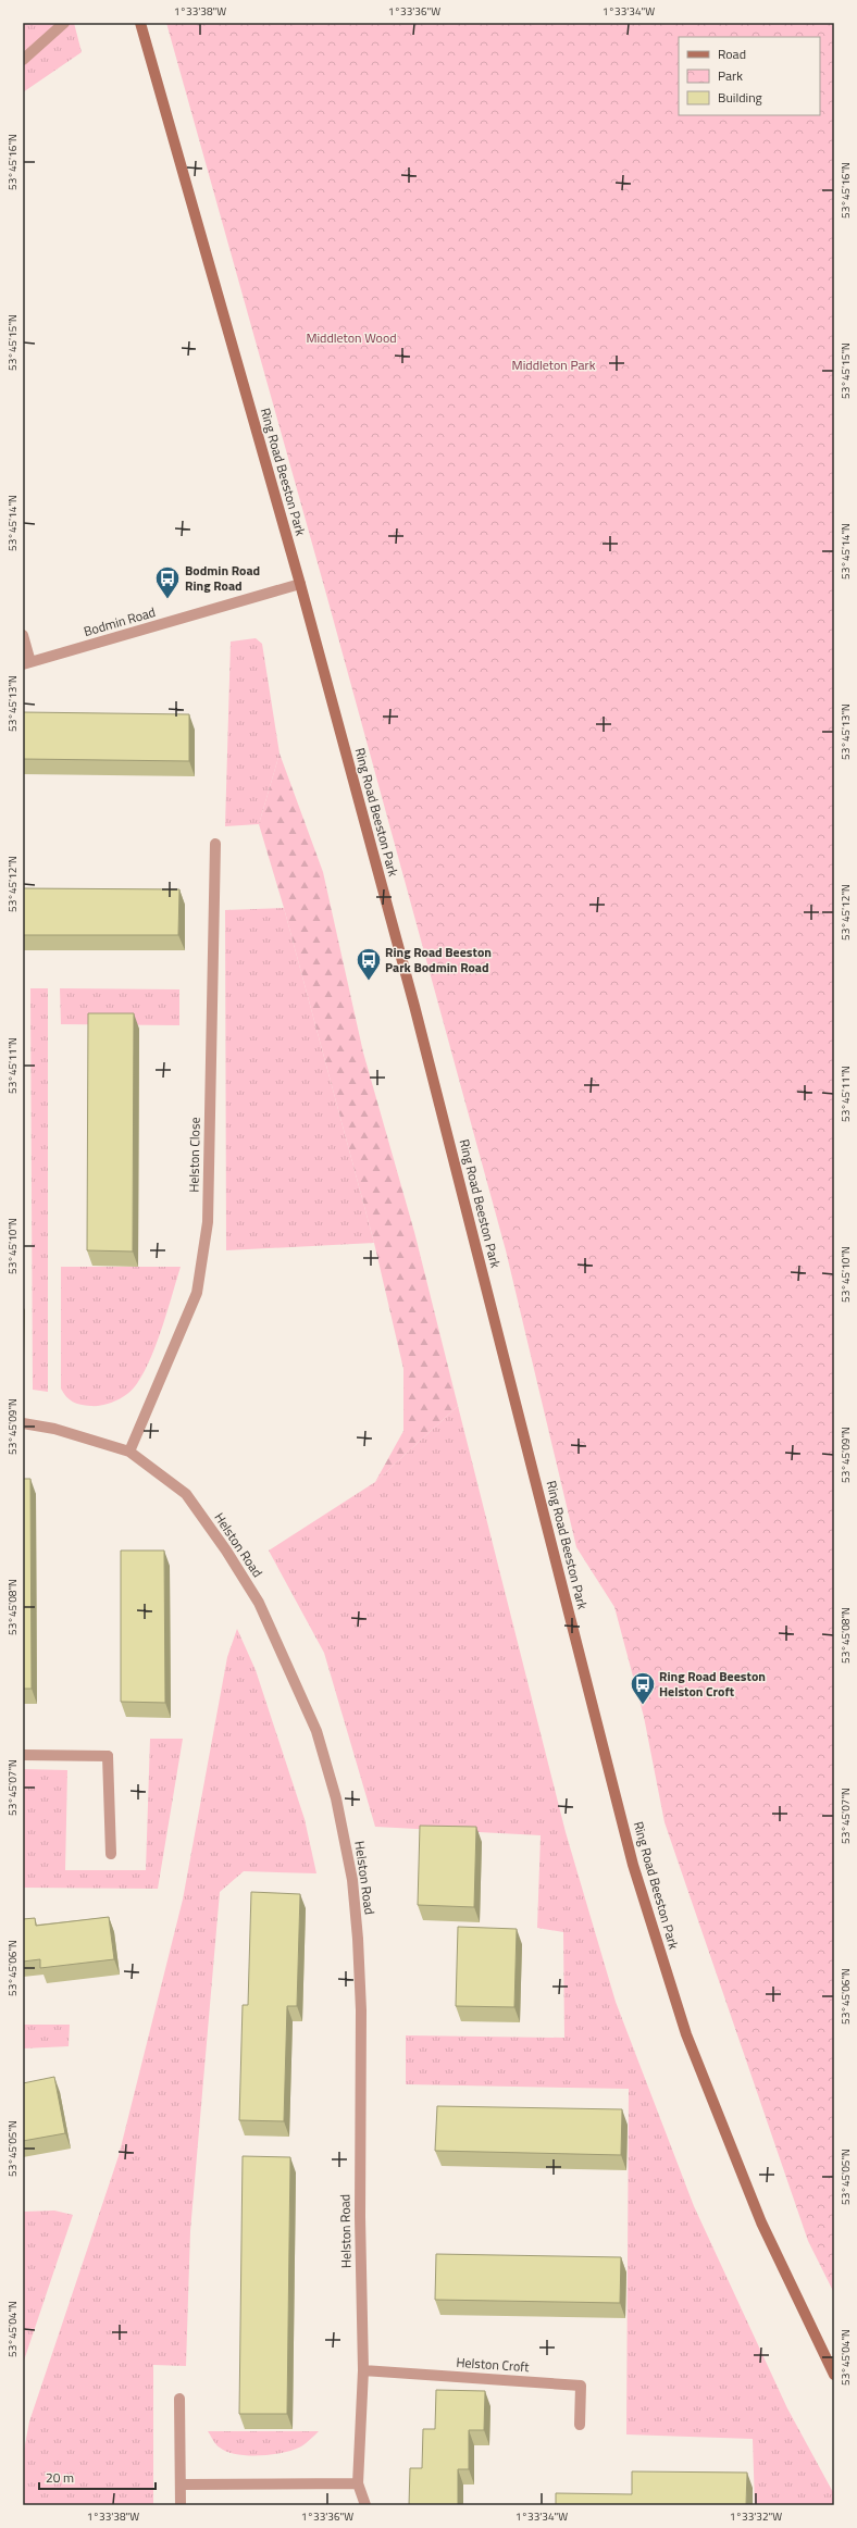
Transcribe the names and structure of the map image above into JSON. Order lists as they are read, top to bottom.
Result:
{
  "streets": {
    "street": [
      "Ring Road Beeston Park",
      "Bodmin Road",
      "Helston Close",
      "Helston Road",
      "Helston Croft"
    ]
  },
  "crossings": [
    ["Ring Road Beeston Park", "Bodmin Road"],
    ["Helston Close", "Helston Road"],
    ["Helston Road", "Helston Croft"]
  ],
  "parks": ["Middleton Wood", "Middleton Park"],
  "places": {
    "bus stop": ["Bodmin Road Ring Road", "Ring Road Beeston Park Bodmin Road", "Ring Road Beeston Helston Croft"]
  },
  "legend": ["Road", "Park", "Building"],
  "scale_bar": "20 m",
  "coordinates": [
    "1°33'38\"W",
    "1°33'36\"W",
    "1°33'34\"W",
    "53°45'16\"N",
    "53°45'15\"N",
    "53°45'14\"N",
    "53°45'13\"N",
    "53°45'12\"N",
    "53°45'11\"N",
    "53°45'10\"N",
    "53°45'09\"N",
    "53°45'08\"N",
    "53°45'07\"N",
    "53°45'06\"N",
    "53°45'05\"N",
    "53°45'04\"N",
    "1°33'32\"W"
  ]
}
